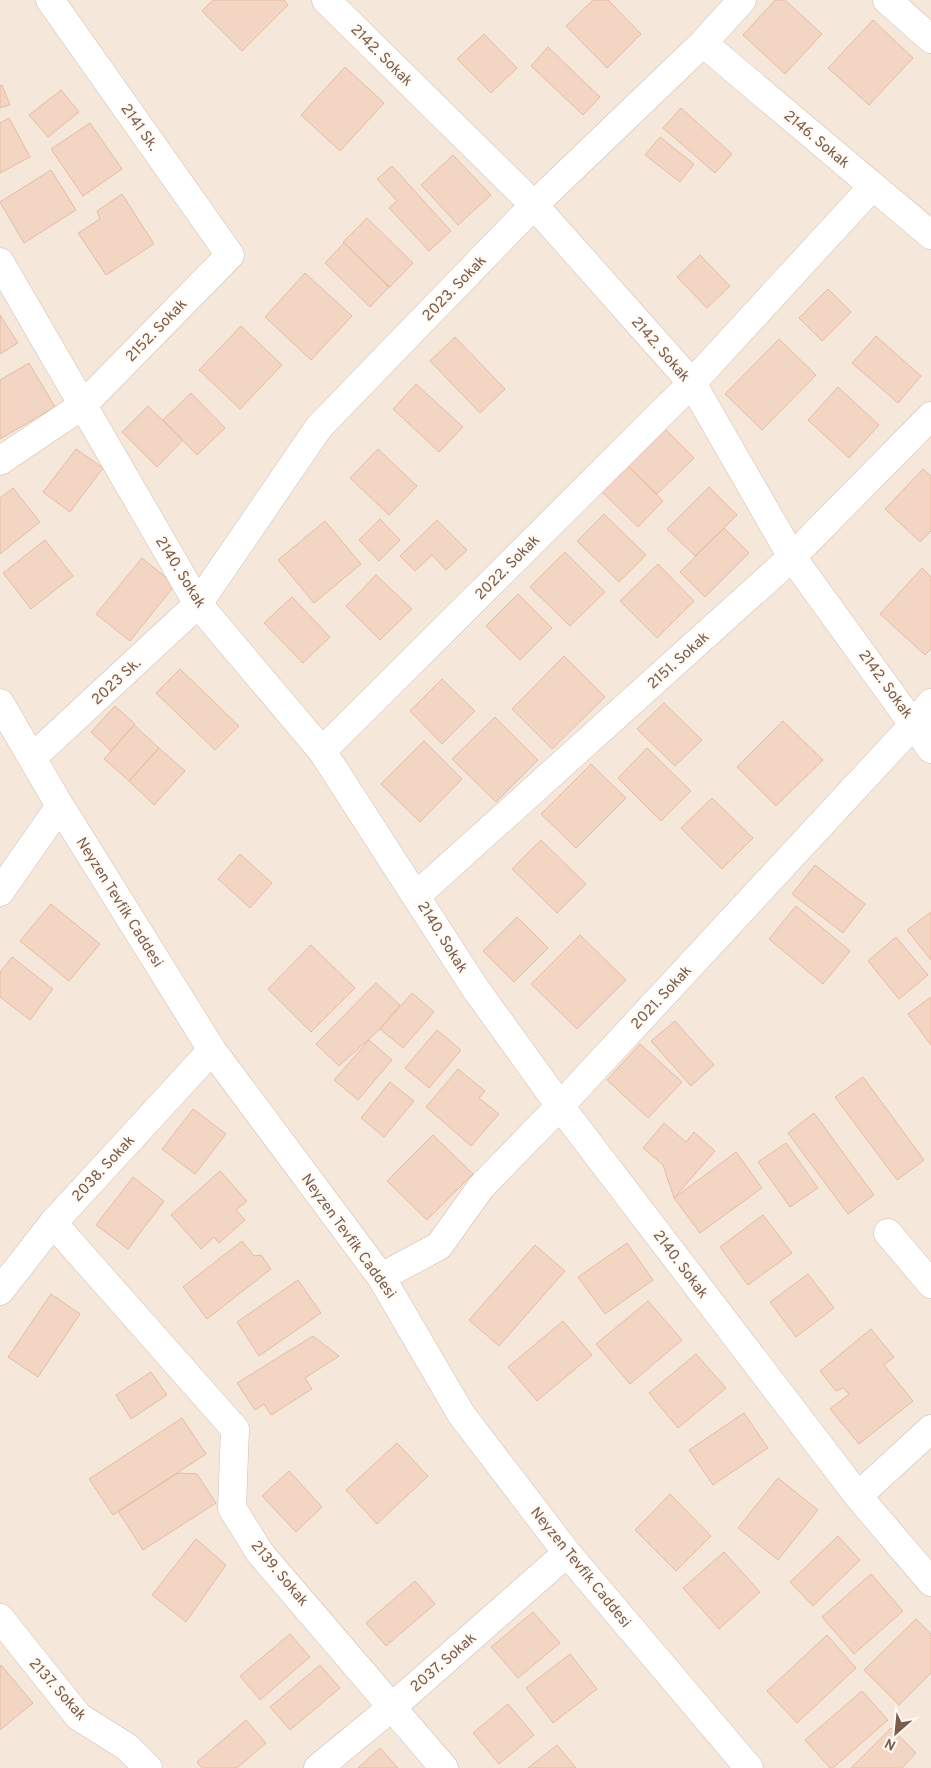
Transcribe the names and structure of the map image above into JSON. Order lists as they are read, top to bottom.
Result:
{
  "streets": {
    "street": [
      "2142. Sokak",
      "2141 Sk.",
      "2146. Sokak",
      "2023. Sokak",
      "2152. Sokak",
      "2022. Sokak",
      "2140. Sokak",
      "2151. Sokak",
      "2023 Sk.",
      "Neyzen Tevfik Caddesi",
      "2021. Sokak",
      "2038. Sokak",
      "2139. Sokak",
      "2037. Sokak",
      "2137. Sokak"
    ]
  },
  "crossings": [
    ["2142. Sokak", "2023. Sokak"],
    ["2142. Sokak", "2022. Sokak"],
    ["2142. Sokak", "2151. Sokak"],
    ["2142. Sokak", "2021. Sokak"],
    ["2141 Sk.", "2152. Sokak"],
    ["2146. Sokak", "2023. Sokak"],
    ["2146. Sokak", "2022. Sokak"],
    ["2023. Sokak", "2140. Sokak"],
    ["2023. Sokak", "2023 Sk."],
    ["2152. Sokak", "2140. Sokak"],
    ["2022. Sokak", "2140. Sokak"],
    ["2140. Sokak", "2151. Sokak"],
    ["2140. Sokak", "2023 Sk."],
    ["2140. Sokak", "2021. Sokak"],
    ["2023 Sk.", "Neyzen Tevfik Caddesi"],
    ["Neyzen Tevfik Caddesi", "2021. Sokak"],
    ["Neyzen Tevfik Caddesi", "2038. Sokak"],
    ["Neyzen Tevfik Caddesi", "2037. Sokak"],
    ["2038. Sokak", "2139. Sokak"],
    ["2139. Sokak", "2037. Sokak"]
  ],
  "north": "bottom left"
}
